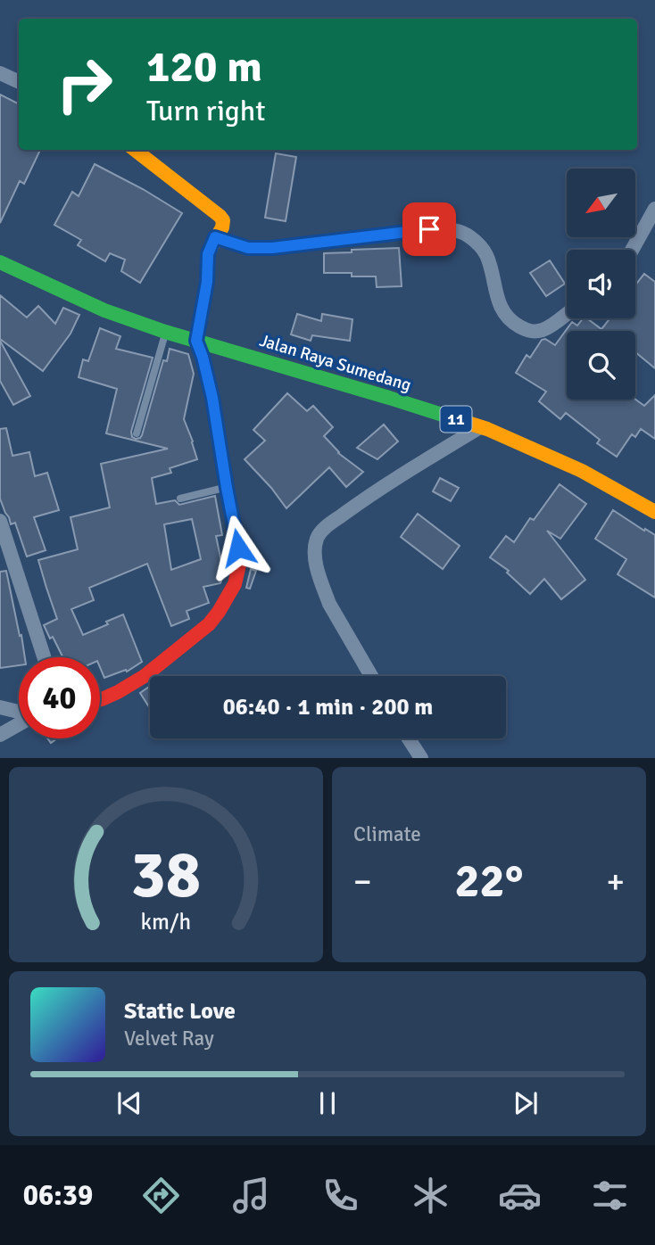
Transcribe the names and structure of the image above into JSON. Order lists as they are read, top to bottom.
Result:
{
  "streets": {
    "main road": ["Jalan Raya Sumedang", "11"]
  },
  "north": "bottom left",
  "page": {
    "turn": ["120 m", "Turn right"],
    "limit": "40",
    "trip": "06:40 · 1 min · 200 m",
    "tile": "Climate",
    "heat": ["−", "22°", "+"],
    "song": ["Static Love", "Velvet Ray"],
    "tabs": "06:39",
    "gauge": ["38", "km/h"]
  }
}
